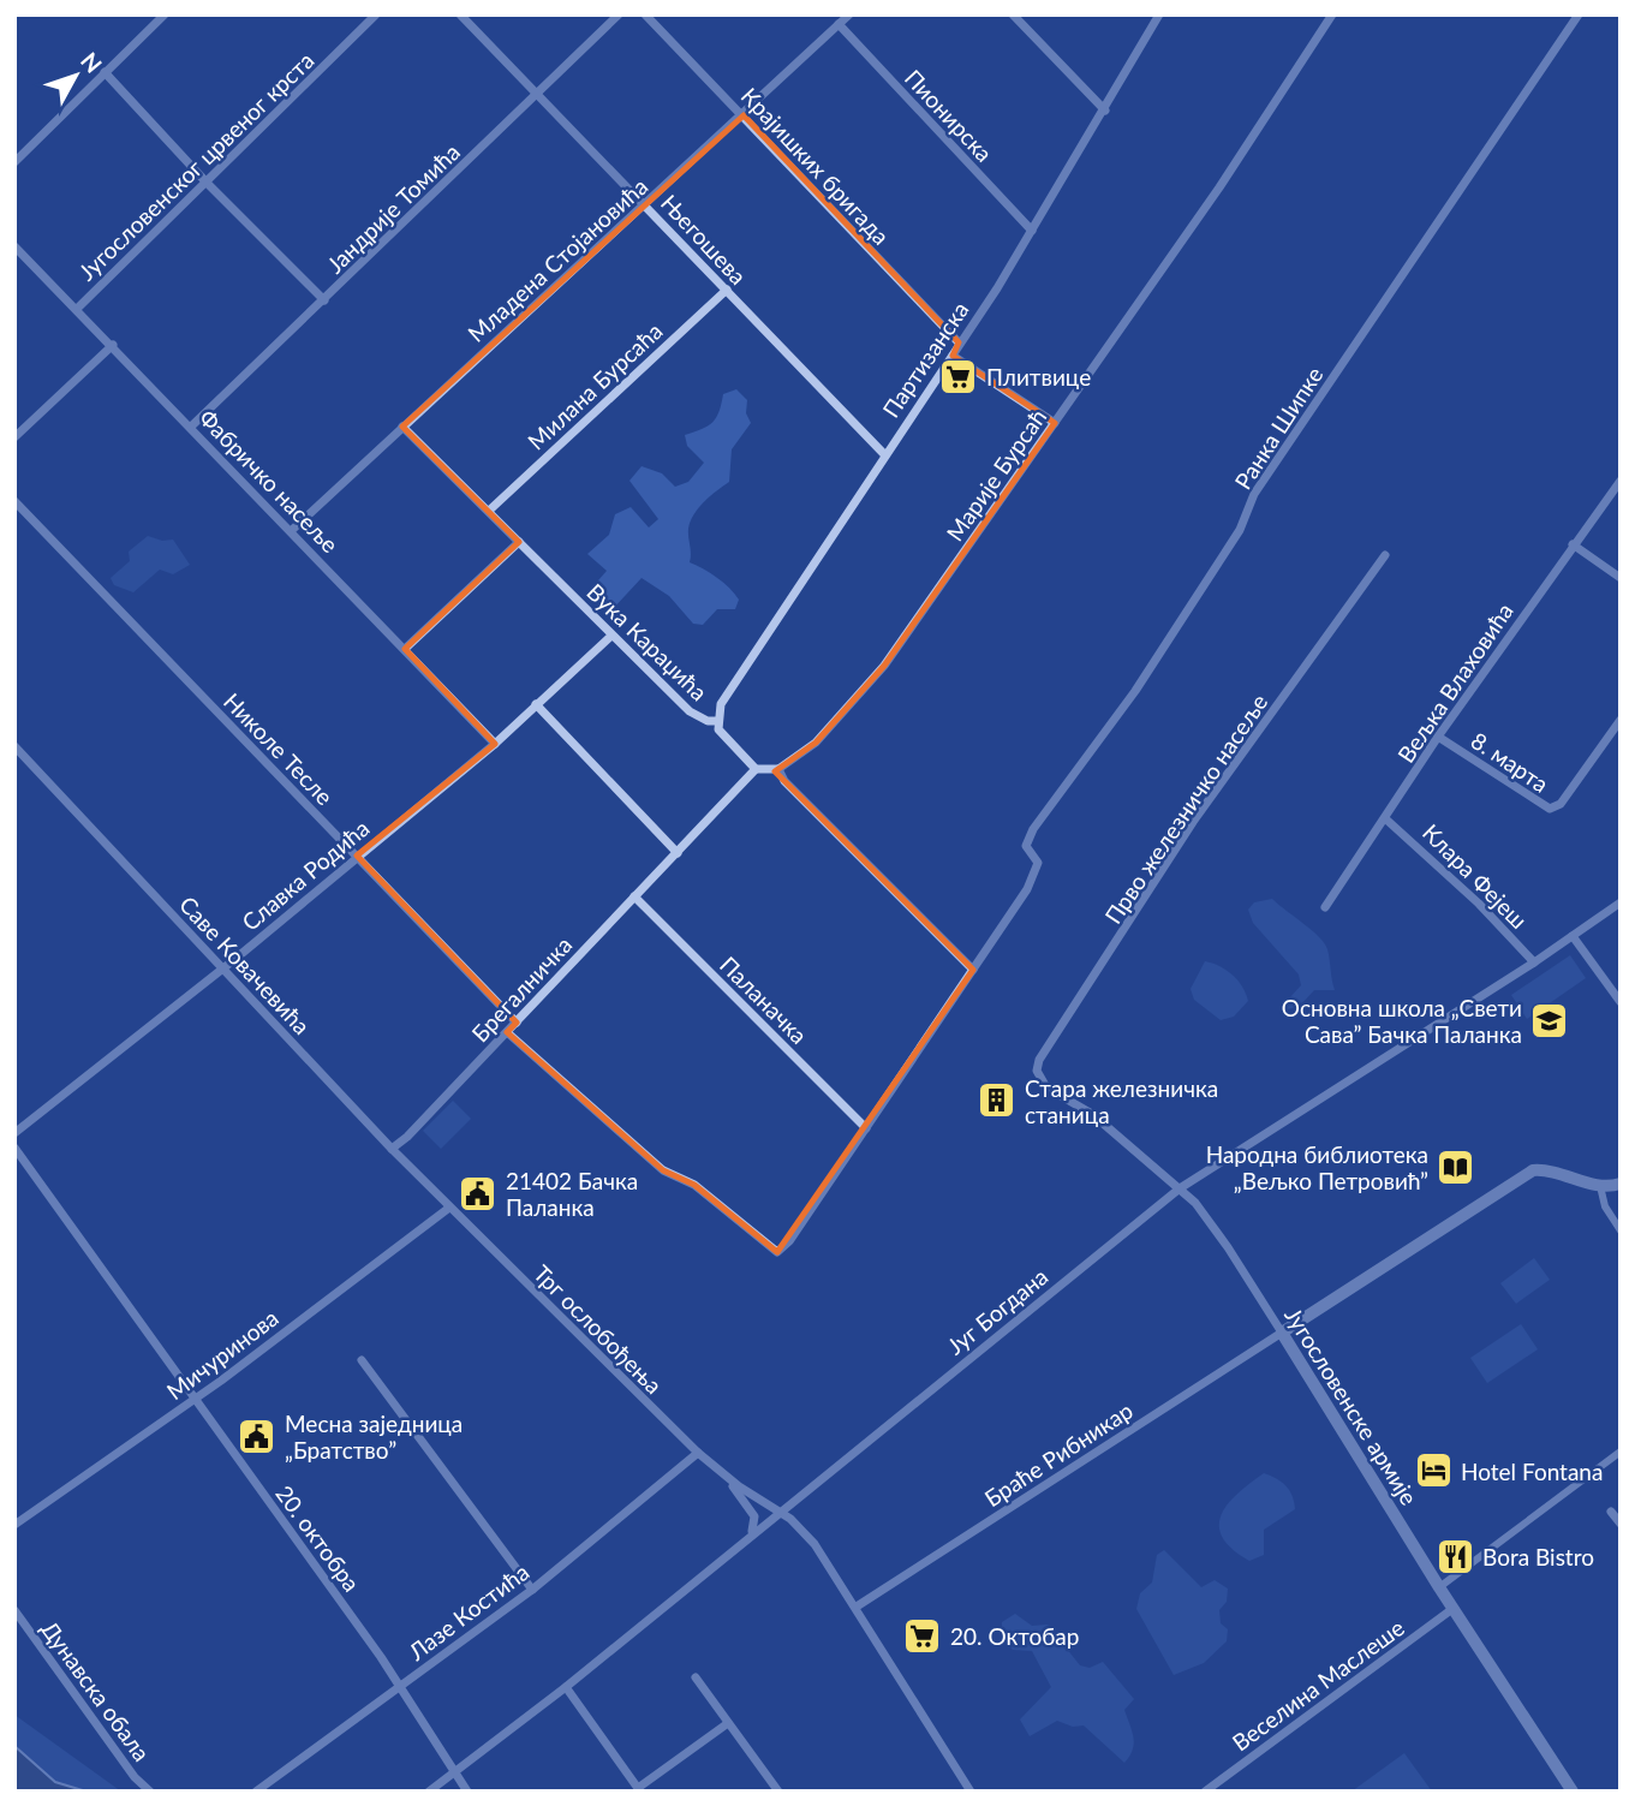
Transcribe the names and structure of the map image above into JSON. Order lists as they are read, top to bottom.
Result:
{
  "streets": {
    "street": [
      "Пионирска",
      "Југословенског црвеног крста",
      "Крајишких бригада",
      "Јандрије Томића",
      "Његошева",
      "Младена Стојановића",
      "Партизанска",
      "Милана Бурсаћа",
      "Ранка Шипке",
      "Марије Бурсаћ",
      "Фабричко насеље",
      "Вука Караџића",
      "Вељка Влаховића",
      "Николе Тесле",
      "8. марта",
      "Прво железничко насеље",
      "Славка Родића",
      "Клара Фејеш",
      "Саве Ковачевића",
      "Брегалничка",
      "Паланачка",
      "Југ Богдана",
      "Трг ослобођења",
      "Мичуринова",
      "Југословенске армије",
      "Браће Рибникар",
      "20. октобра",
      "Лазе Костића",
      "Веселина Маслеше",
      "Дунавска обала"
    ]
  },
  "crossings": [
    ["Пионирска", "Младена Стојановића"],
    ["Пионирска", "Партизанска"],
    ["Југословенског црвеног крста", "Фабричко насеље"],
    ["Крајишких бригада", "Младена Стојановића"],
    ["Крајишких бригада", "Партизанска"],
    ["Јандрије Томића", "Његошева"],
    ["Јандрије Томића", "Фабричко насеље"],
    ["Његошева", "Младена Стојановића"],
    ["Његошева", "Партизанска"],
    ["Његошева", "Милана Бурсаћа"],
    ["Младена Стојановића", "Фабричко насеље"],
    ["Младена Стојановића", "Вука Караџића"],
    ["Партизанска", "Вука Караџића"],
    ["Милана Бурсаћа", "Вука Караџића"],
    ["Фабричко насеље", "Славка Родића"],
    ["Вука Караџића", "Славка Родића"],
    ["Вука Караџића", "Брегалничка"],
    ["Вељка Влаховића", "8. марта"],
    ["Вељка Влаховића", "Клара Фејеш"],
    ["Николе Тесле", "Славка Родића"],
    ["Николе Тесле", "Брегалничка"],
    ["Прво железничко насеље", "Југословенске армије"],
    ["Славка Родића", "Саве Ковачевића"],
    ["Клара Фејеш", "Југ Богдана"],
    ["Саве Ковачевића", "Брегалничка"],
    ["Саве Ковачевића", "Трг ослобођења"],
    ["Саве Ковачевића", "Мичуринова"],
    ["Брегалничка", "Паланачка"],
    ["Југ Богдана", "Трг ослобођења"],
    ["Југ Богдана", "Југословенске армије"],
    ["Југ Богдана", "20. октобра"],
    ["Трг ослобођења", "Мичуринова"],
    ["Трг ослобођења", "Браће Рибникар"],
    ["Трг ослобођења", "Лазе Костића"],
    ["Мичуринова", "20. октобра"],
    ["Југословенске армије", "Браће Рибникар"],
    ["Југословенске армије", "Веселина Маслеше"],
    ["20. октобра", "Лазе Костића"]
  ],
  "places": {
    "supermarket": ["Плитвице", "20. Октобар"],
    "school or university": ["Основна школа „Свети Сава” Бачка Паланка"],
    "building": ["Стара железничка станица"],
    "library": ["Народна библиотека „Вељко Петровић”"],
    "public building": ["21402 Бачка Паланка", "Месна заједница „Братство”"],
    "hotel": ["Hotel Fontana"],
    "restaurant": ["Bora Bistro"]
  },
  "north": "top right"
}
